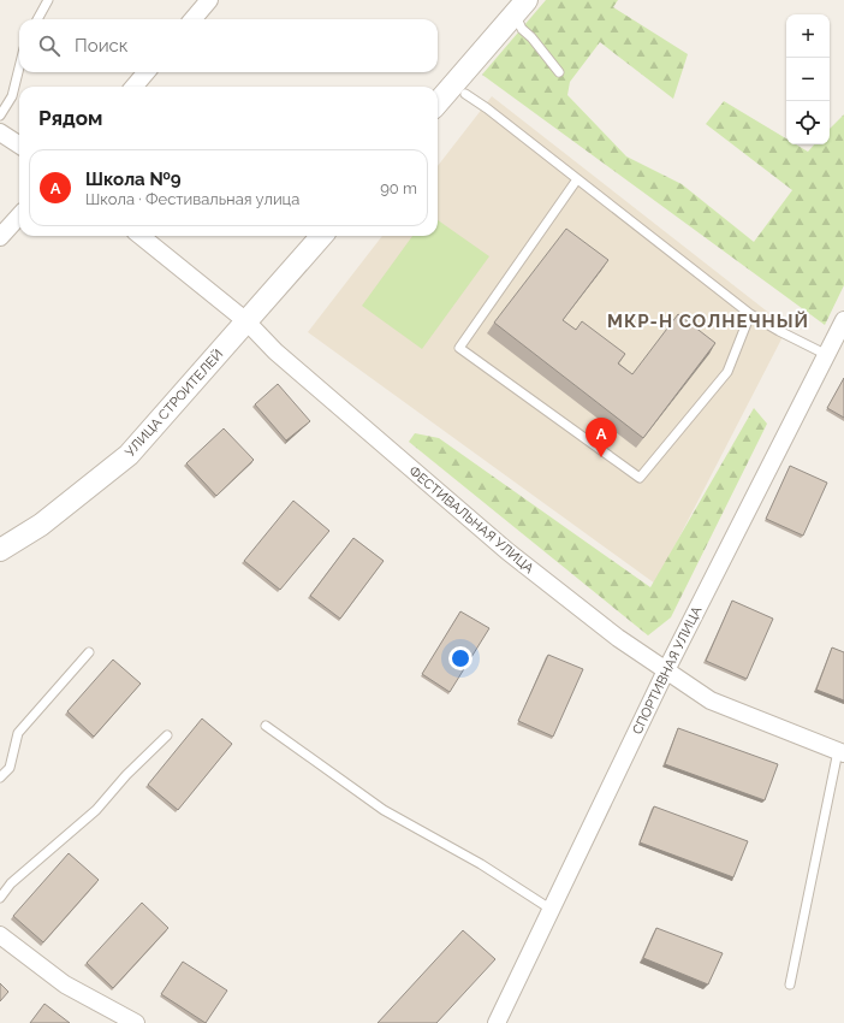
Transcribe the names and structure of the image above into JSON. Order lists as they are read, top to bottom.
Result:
{
  "streets": {
    "street": ["УЛИЦА СТРОИТЕЛЕЙ", "ФЕСТИВАЛЬНАЯ УЛИЦА", "СПОРТИВНАЯ УЛИЦА"]
  },
  "crossings": [
    ["УЛИЦА СТРОИТЕЛЕЙ", "ФЕСТИВАЛЬНАЯ УЛИЦА"],
    ["ФЕСТИВАЛЬНАЯ УЛИЦА", "СПОРТИВНАЯ УЛИЦА"]
  ],
  "districts": ["МКР-Н СОЛНЕЧНЫЙ"],
  "page": {
    "map_buttons": ["+", "−"],
    "search": "Поиск",
    "heading": "Рядом",
    "list": [
      {
        "mark": "A",
        "name": "Школа №9",
        "note": "Школа · Фестивальная улица",
        "value": "90 m"
      }
    ],
    "pins": "A"
  }
}
